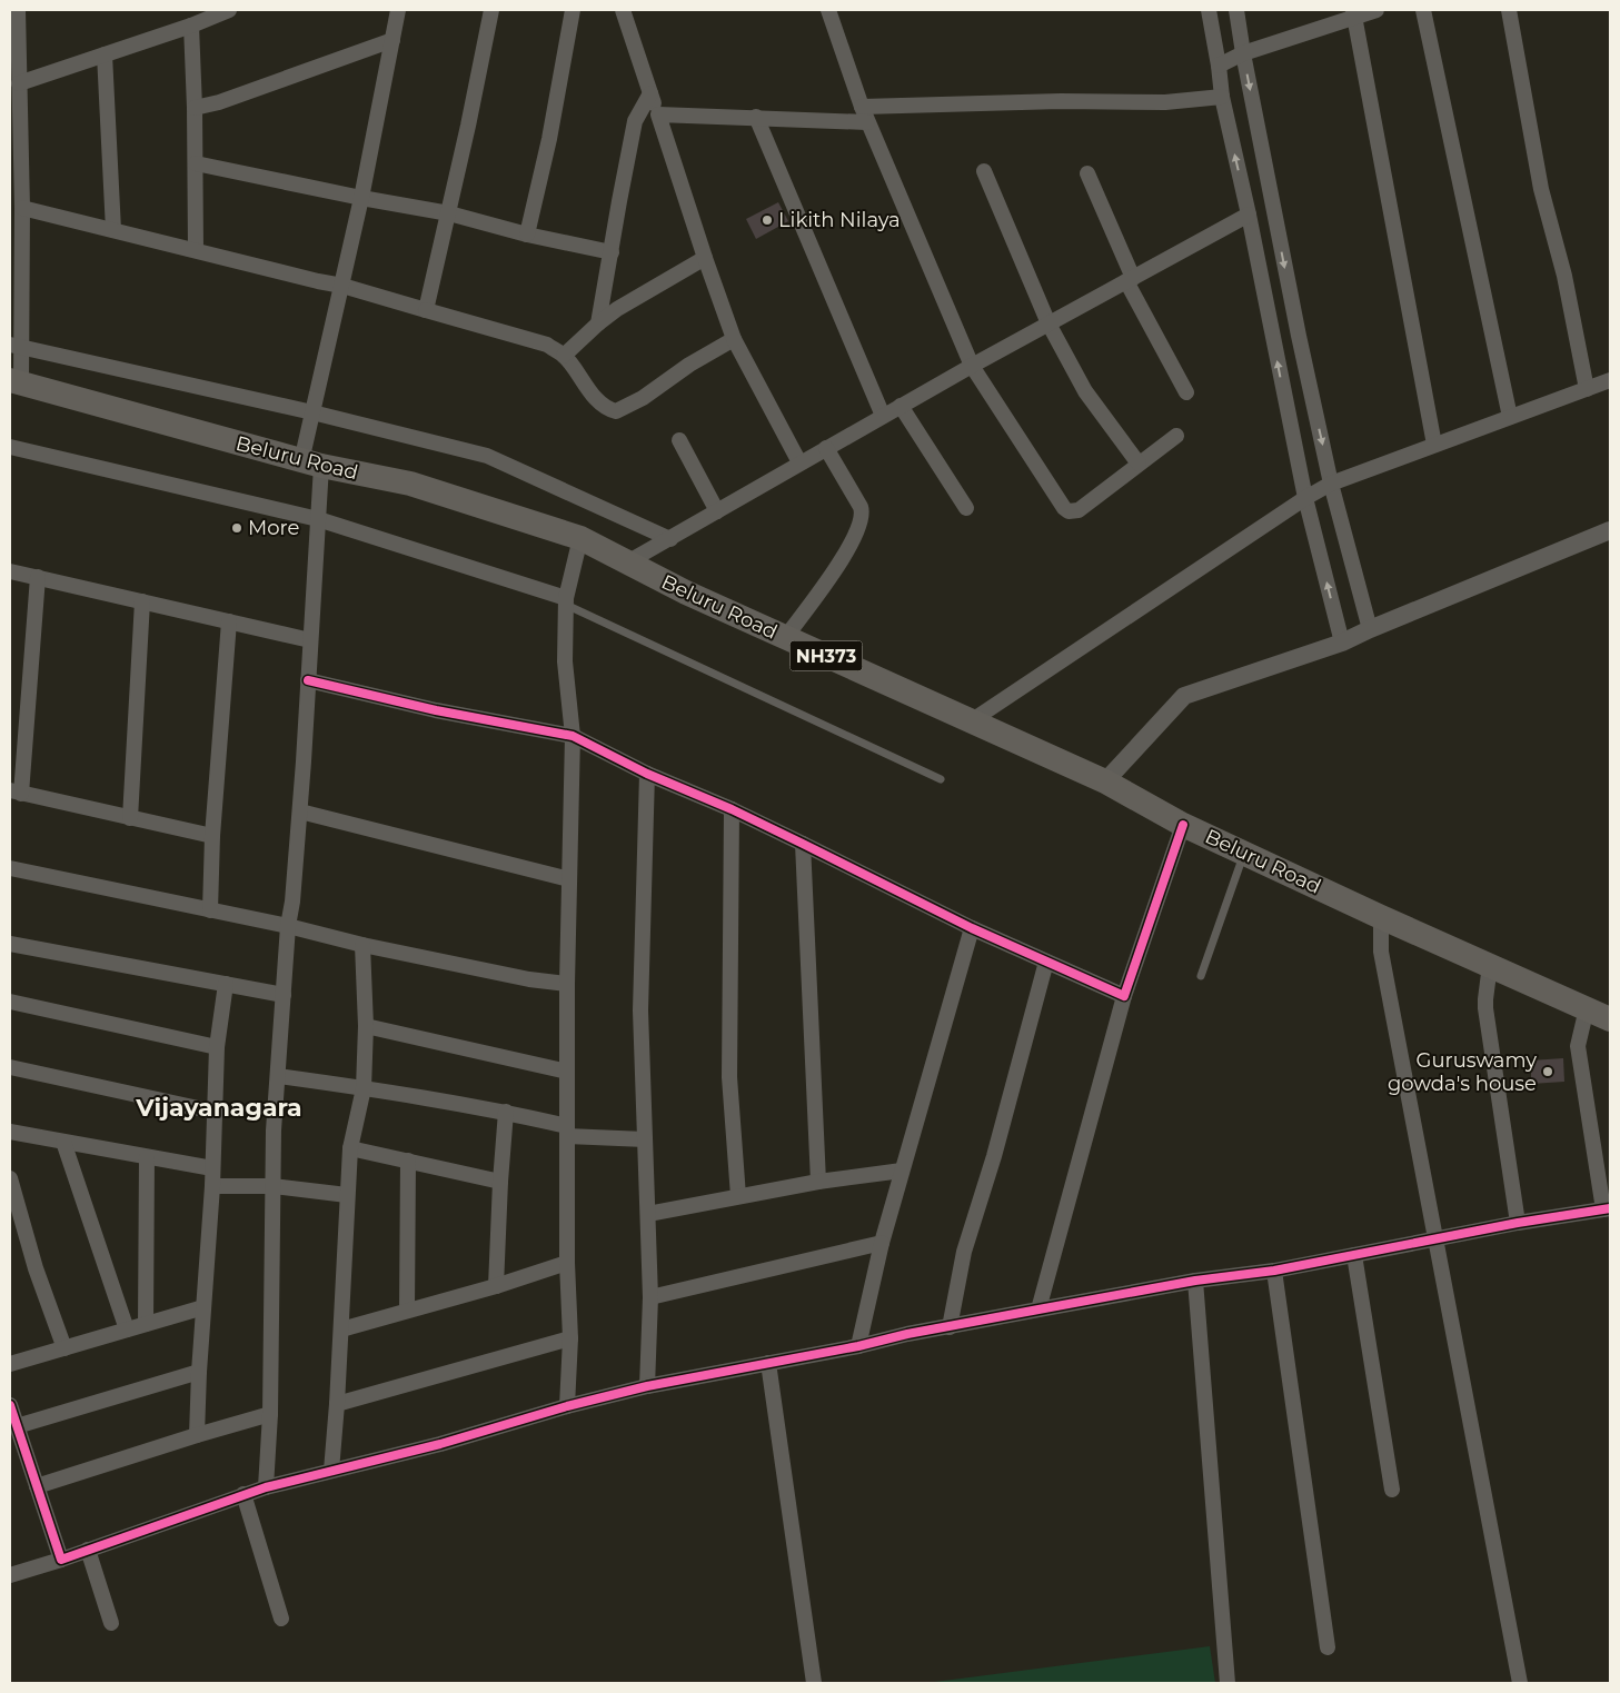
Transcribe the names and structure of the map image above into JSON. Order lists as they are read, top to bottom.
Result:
{
  "streets": {
    "highway": ["Beluru Road", "NH373"]
  },
  "districts": ["Vijayanagara"],
  "places": ["Likith Nilaya", "More", "Guruswamy gowda's house"]
}
